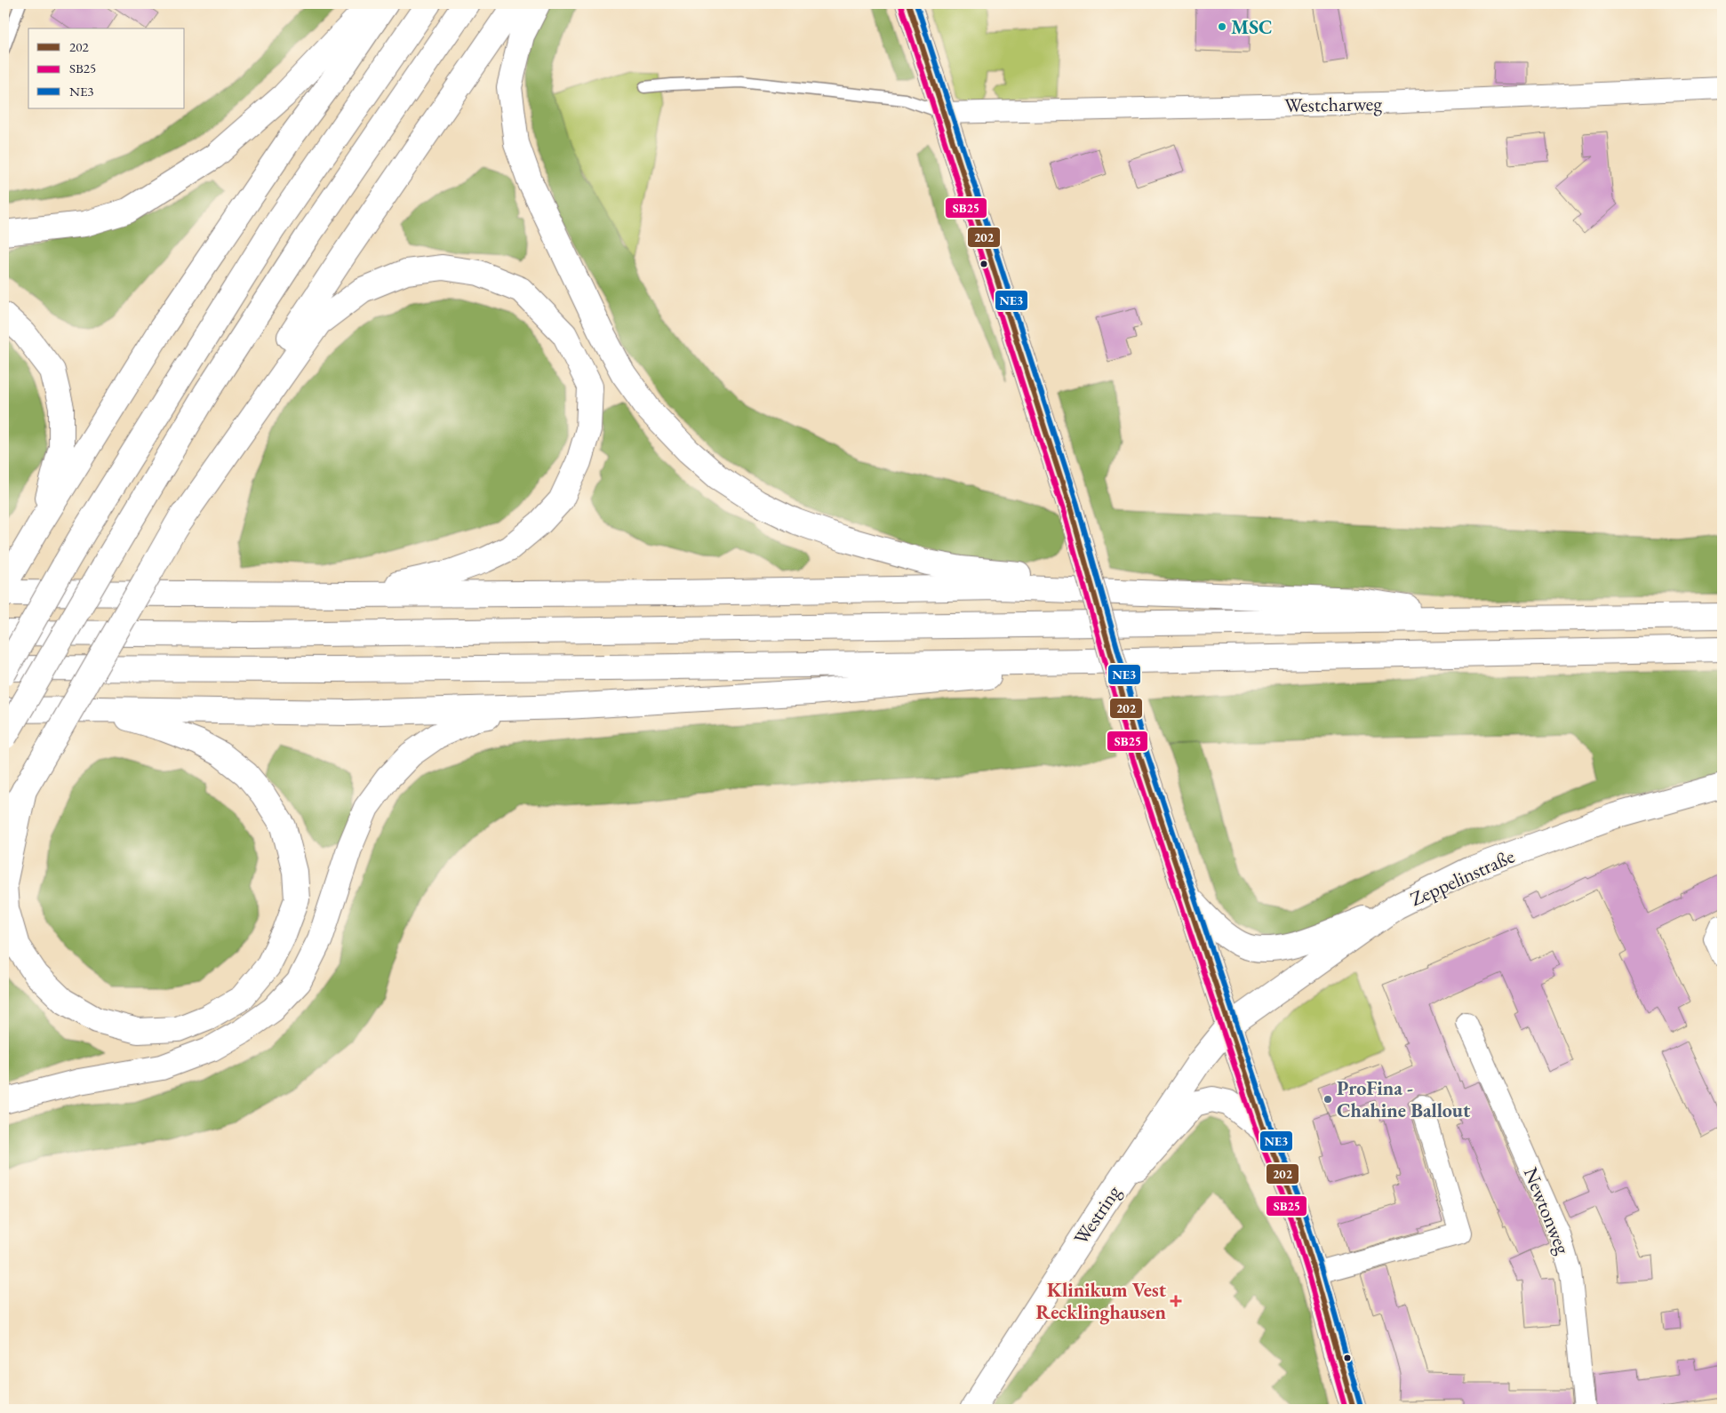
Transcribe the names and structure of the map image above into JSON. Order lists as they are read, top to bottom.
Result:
{
  "streets": {
    "main road": ["Zeppelinstraße", "Westring"],
    "street": ["Westcharweg", "Newtonweg"]
  },
  "crossings": [
    ["Zeppelinstraße", "Westring"]
  ],
  "places": {
    "other": ["MSC", "ProFina - Chahine Ballout"],
    "health": ["Klinikum Vest Recklinghausen"]
  },
  "lines": ["transit line 202", "transit line NE3", "transit line SB25"],
  "legend": ["202", "SB25", "NE3"]
}
